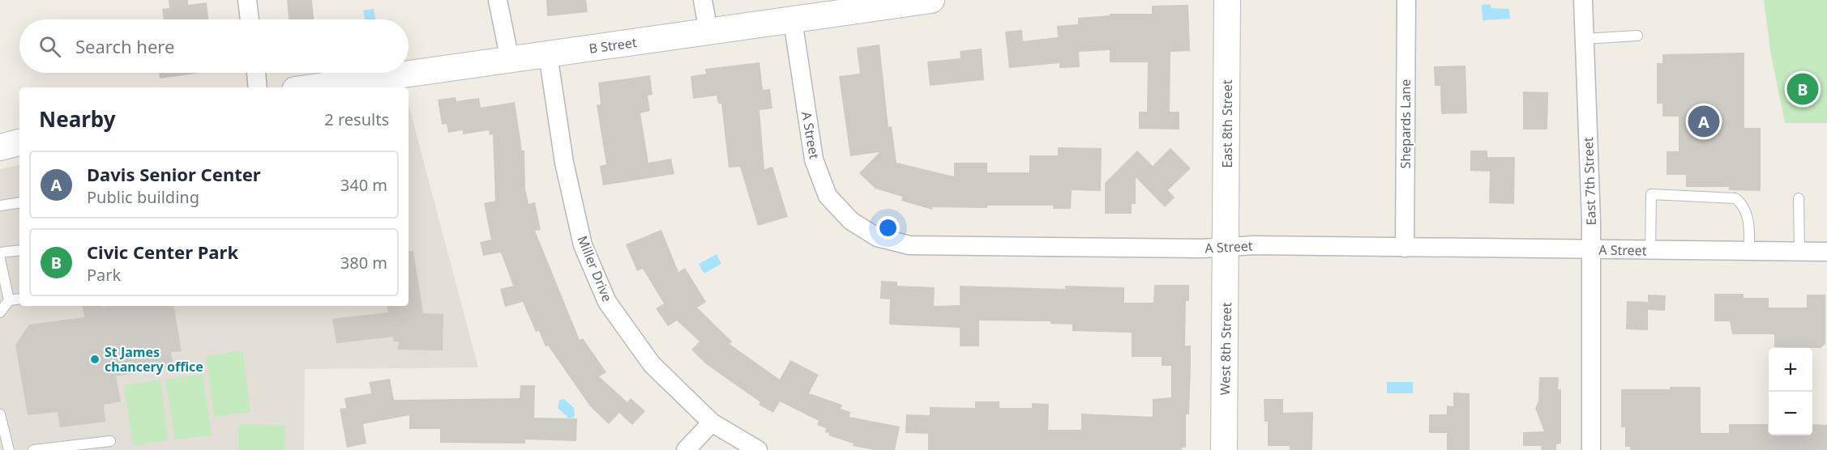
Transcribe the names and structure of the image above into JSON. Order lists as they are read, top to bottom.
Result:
{
  "streets": {
    "street": [
      "B Street",
      "East 8th Street",
      "Shepards Lane",
      "A Street",
      "East 7th Street",
      "Miller Drive",
      "West 8th Street"
    ]
  },
  "crossings": [
    ["B Street", "A Street"],
    ["B Street", "Miller Drive"],
    ["East 8th Street", "A Street"],
    ["East 8th Street", "West 8th Street"],
    ["Shepards Lane", "A Street"],
    ["A Street", "East 7th Street"],
    ["A Street", "West 8th Street"]
  ],
  "places": ["St James chancery office"],
  "page": {
    "search": "Search here",
    "pins": ["B", "A"],
    "heading": ["Nearby", "2 results"],
    "list": [
      {
        "mark": "A",
        "name": "Davis Senior Center",
        "note": "Public building",
        "value": "340 m"
      },
      {
        "mark": "B",
        "name": "Civic Center Park",
        "note": "Park",
        "value": "380 m"
      }
    ],
    "map_buttons": ["+", "−"]
  }
}
